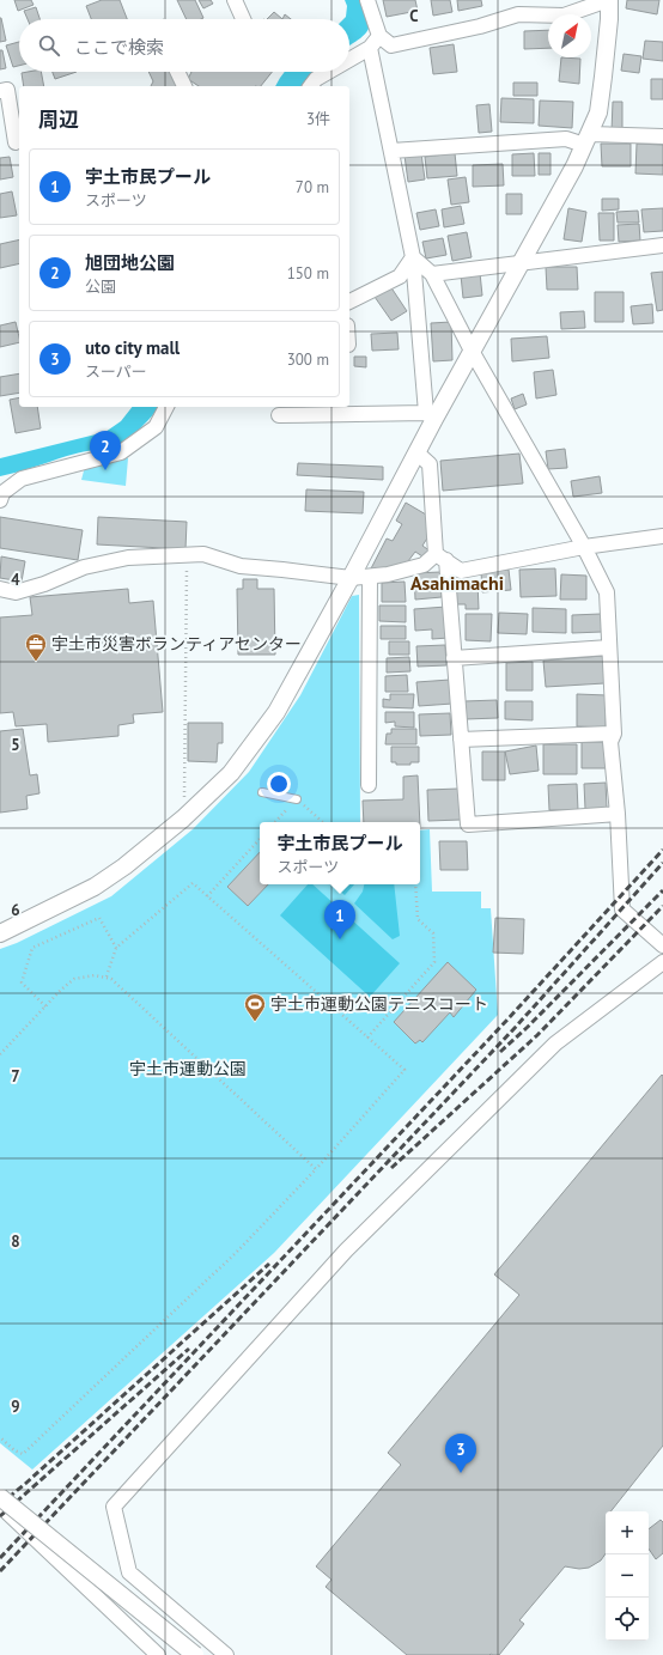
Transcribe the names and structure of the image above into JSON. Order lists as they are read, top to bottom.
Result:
{
  "districts": ["Asahimachi"],
  "parks": ["宇土市運動公園"],
  "places": {
    "office": ["宇土市災害ボランティアセンター"],
    "sports": ["宇土市運動公園テニスコート"]
  },
  "north": "top right",
  "page": {
    "search": "ここで検索",
    "heading": ["周辺", "3件"],
    "list": [
      {
        "mark": "1",
        "name": "宇土市民プール",
        "note": "スポーツ",
        "value": "70 m"
      },
      {
        "mark": "2",
        "name": "旭団地公園",
        "note": "公園",
        "value": "150 m"
      },
      {
        "mark": "3",
        "name": "uto city mall",
        "note": "スーパー",
        "value": "300 m"
      }
    ],
    "pins": ["2", "1", "3"],
    "popup": ["宇土市民プール", "スポーツ"],
    "map_buttons": ["+", "−"]
  },
  "grid": {
    "columns": ["C"],
    "rows": [
      "4",
      "5",
      "6",
      "7",
      "8",
      "9"
    ]
  }
}
